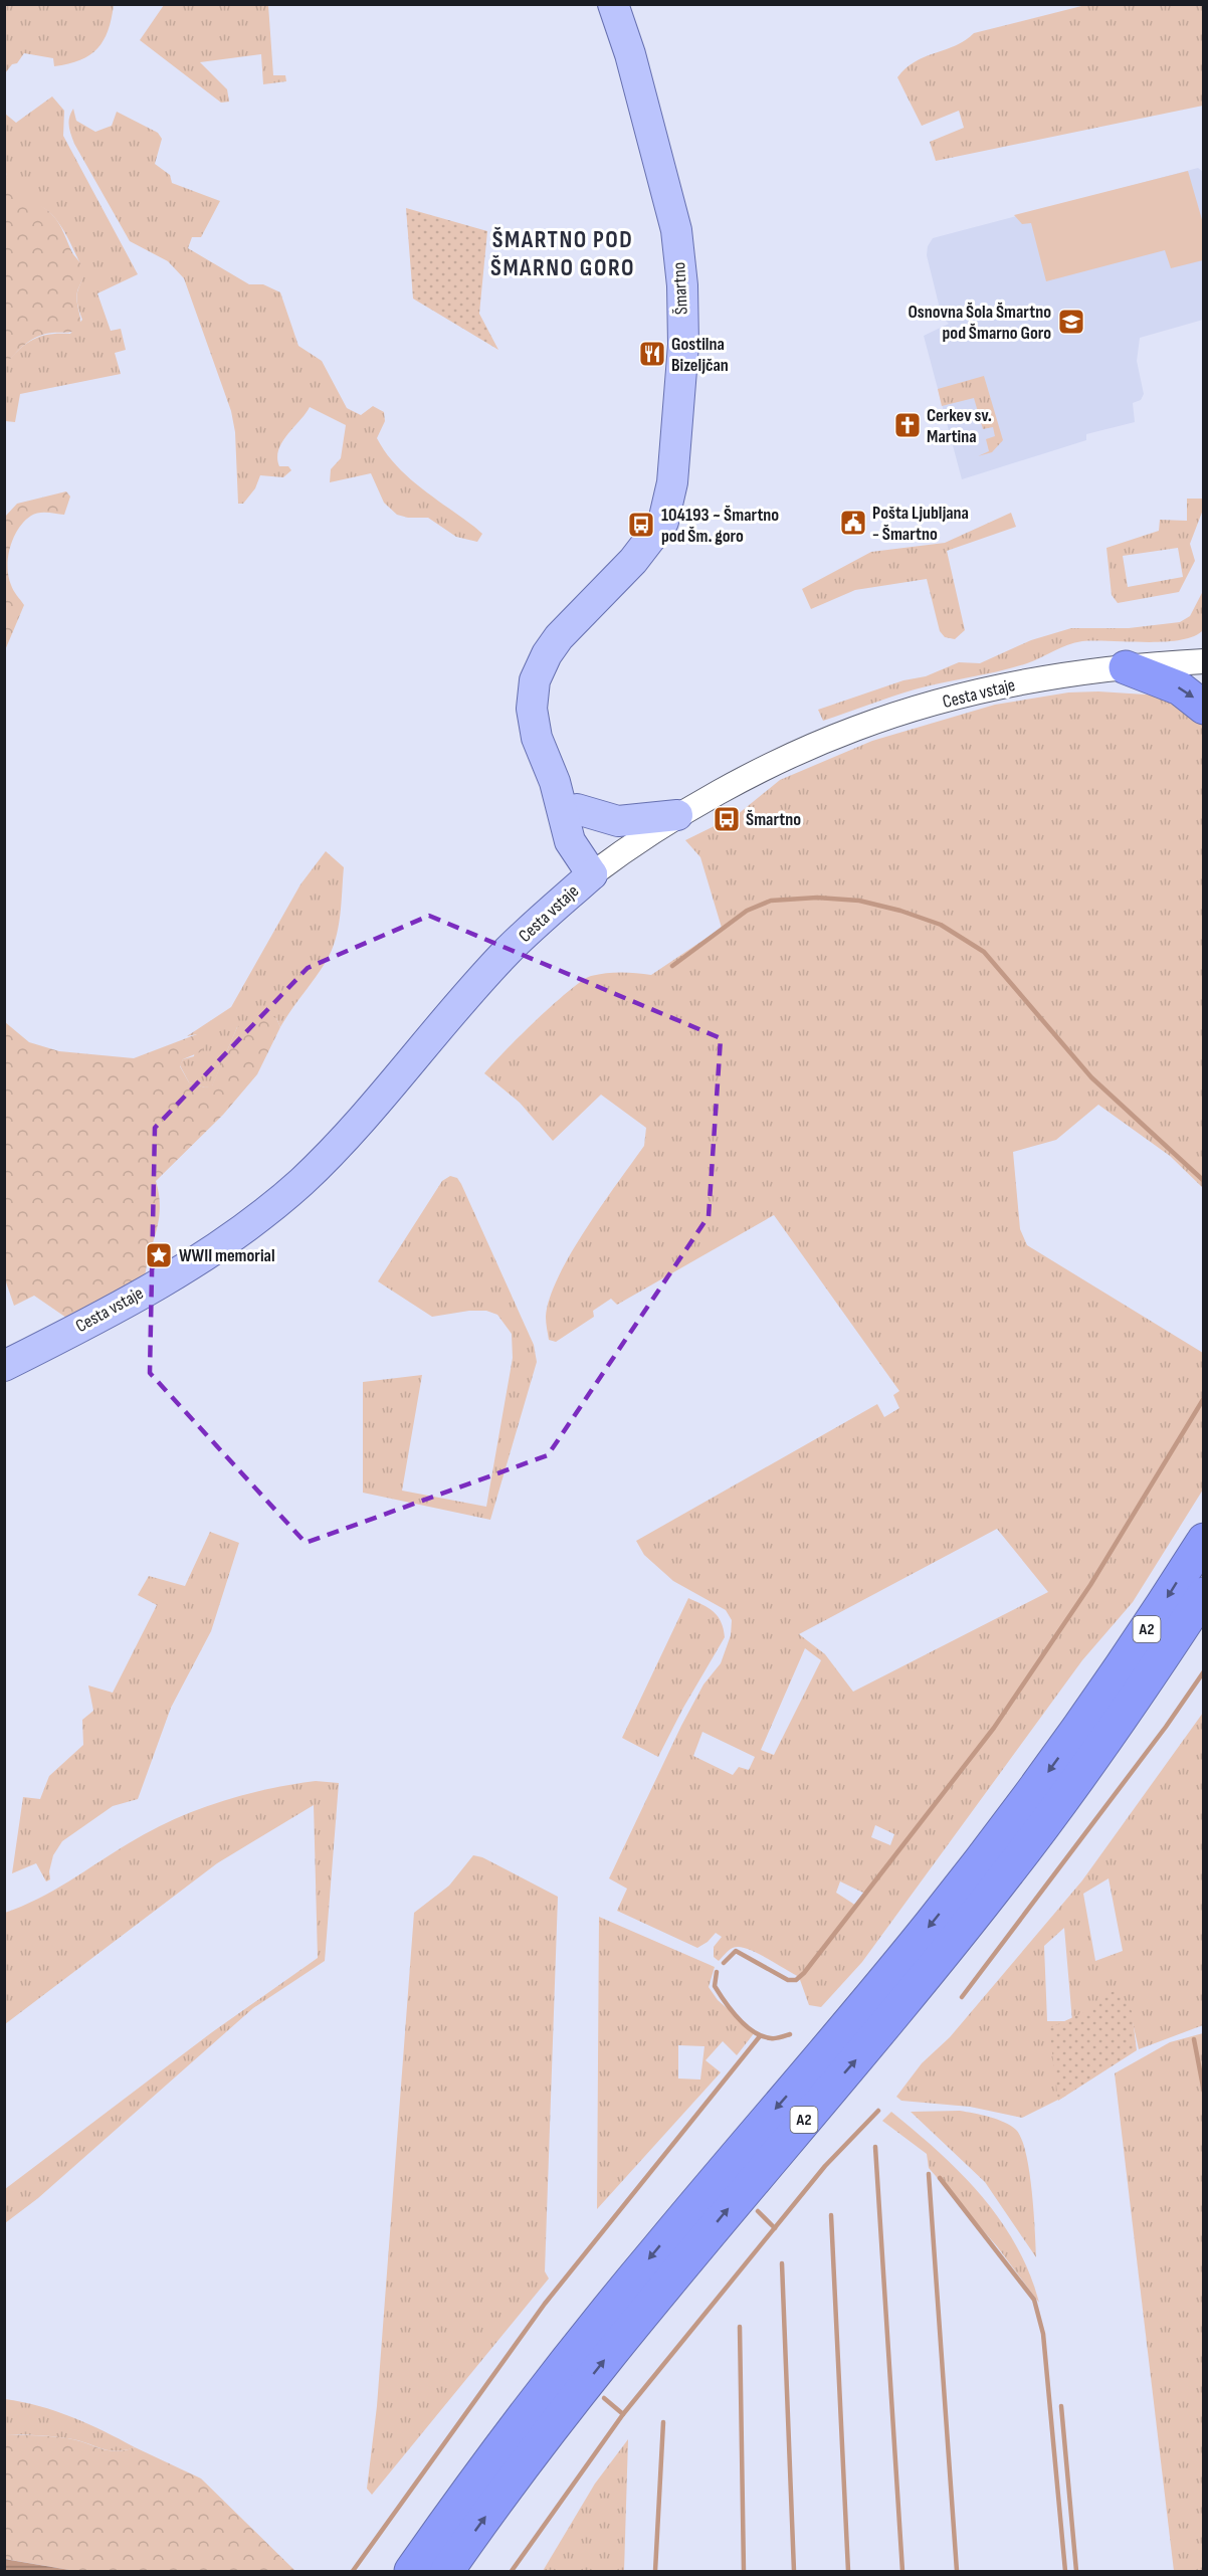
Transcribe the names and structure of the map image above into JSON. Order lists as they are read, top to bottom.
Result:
{
  "streets": {
    "highway": ["A2"],
    "main road": ["Šmartno", "Cesta vstaje"]
  },
  "districts": ["ŠMARTNO POD ŠMARNO GORO"],
  "places": {
    "school or university": ["Osnovna Šola Šmartno pod Šmarno Goro"],
    "restaurant": ["Gostilna Bizeljčan"],
    "church": ["Cerkev sv. Martina"],
    "public building": ["Pošta Ljubljana - Šmartno"],
    "bus stop": ["104193 ~ Šmartno pod Šm. goro", "Šmartno"],
    "place": ["WWII memorial"]
  }
}
